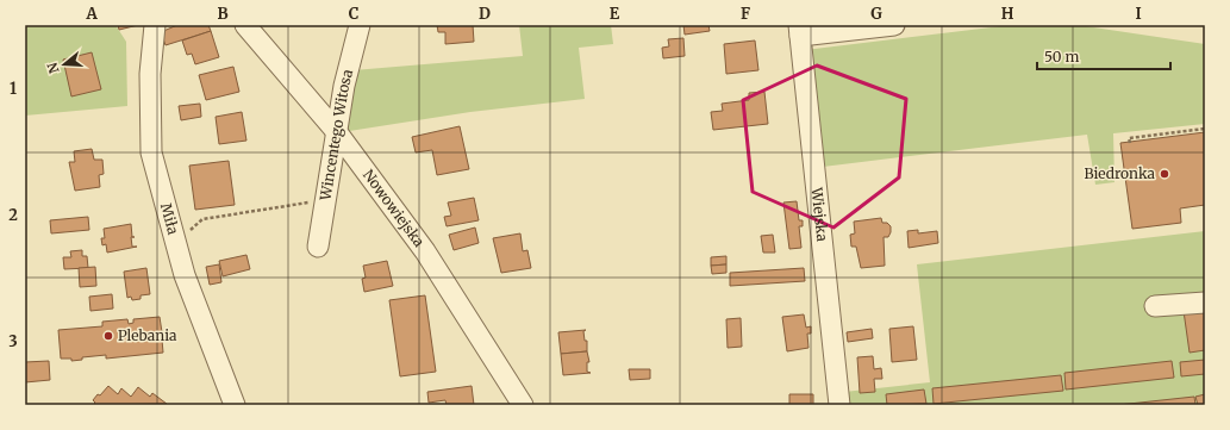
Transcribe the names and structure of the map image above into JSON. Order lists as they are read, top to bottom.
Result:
{
  "streets": {
    "street": [
      "Wincentego Witosa",
      "Nowowiejska",
      "Wiejska",
      "Miła"
    ]
  },
  "crossings": [
    ["Wincentego Witosa", "Nowowiejska"]
  ],
  "places": ["Biedronka", "Plebania"],
  "scale_bar": "50 m",
  "north": "left",
  "grid": {
    "columns": [
      "A",
      "B",
      "C",
      "D",
      "E",
      "F",
      "G",
      "H",
      "I"
    ],
    "rows": ["1", "2", "3"]
  }
}
